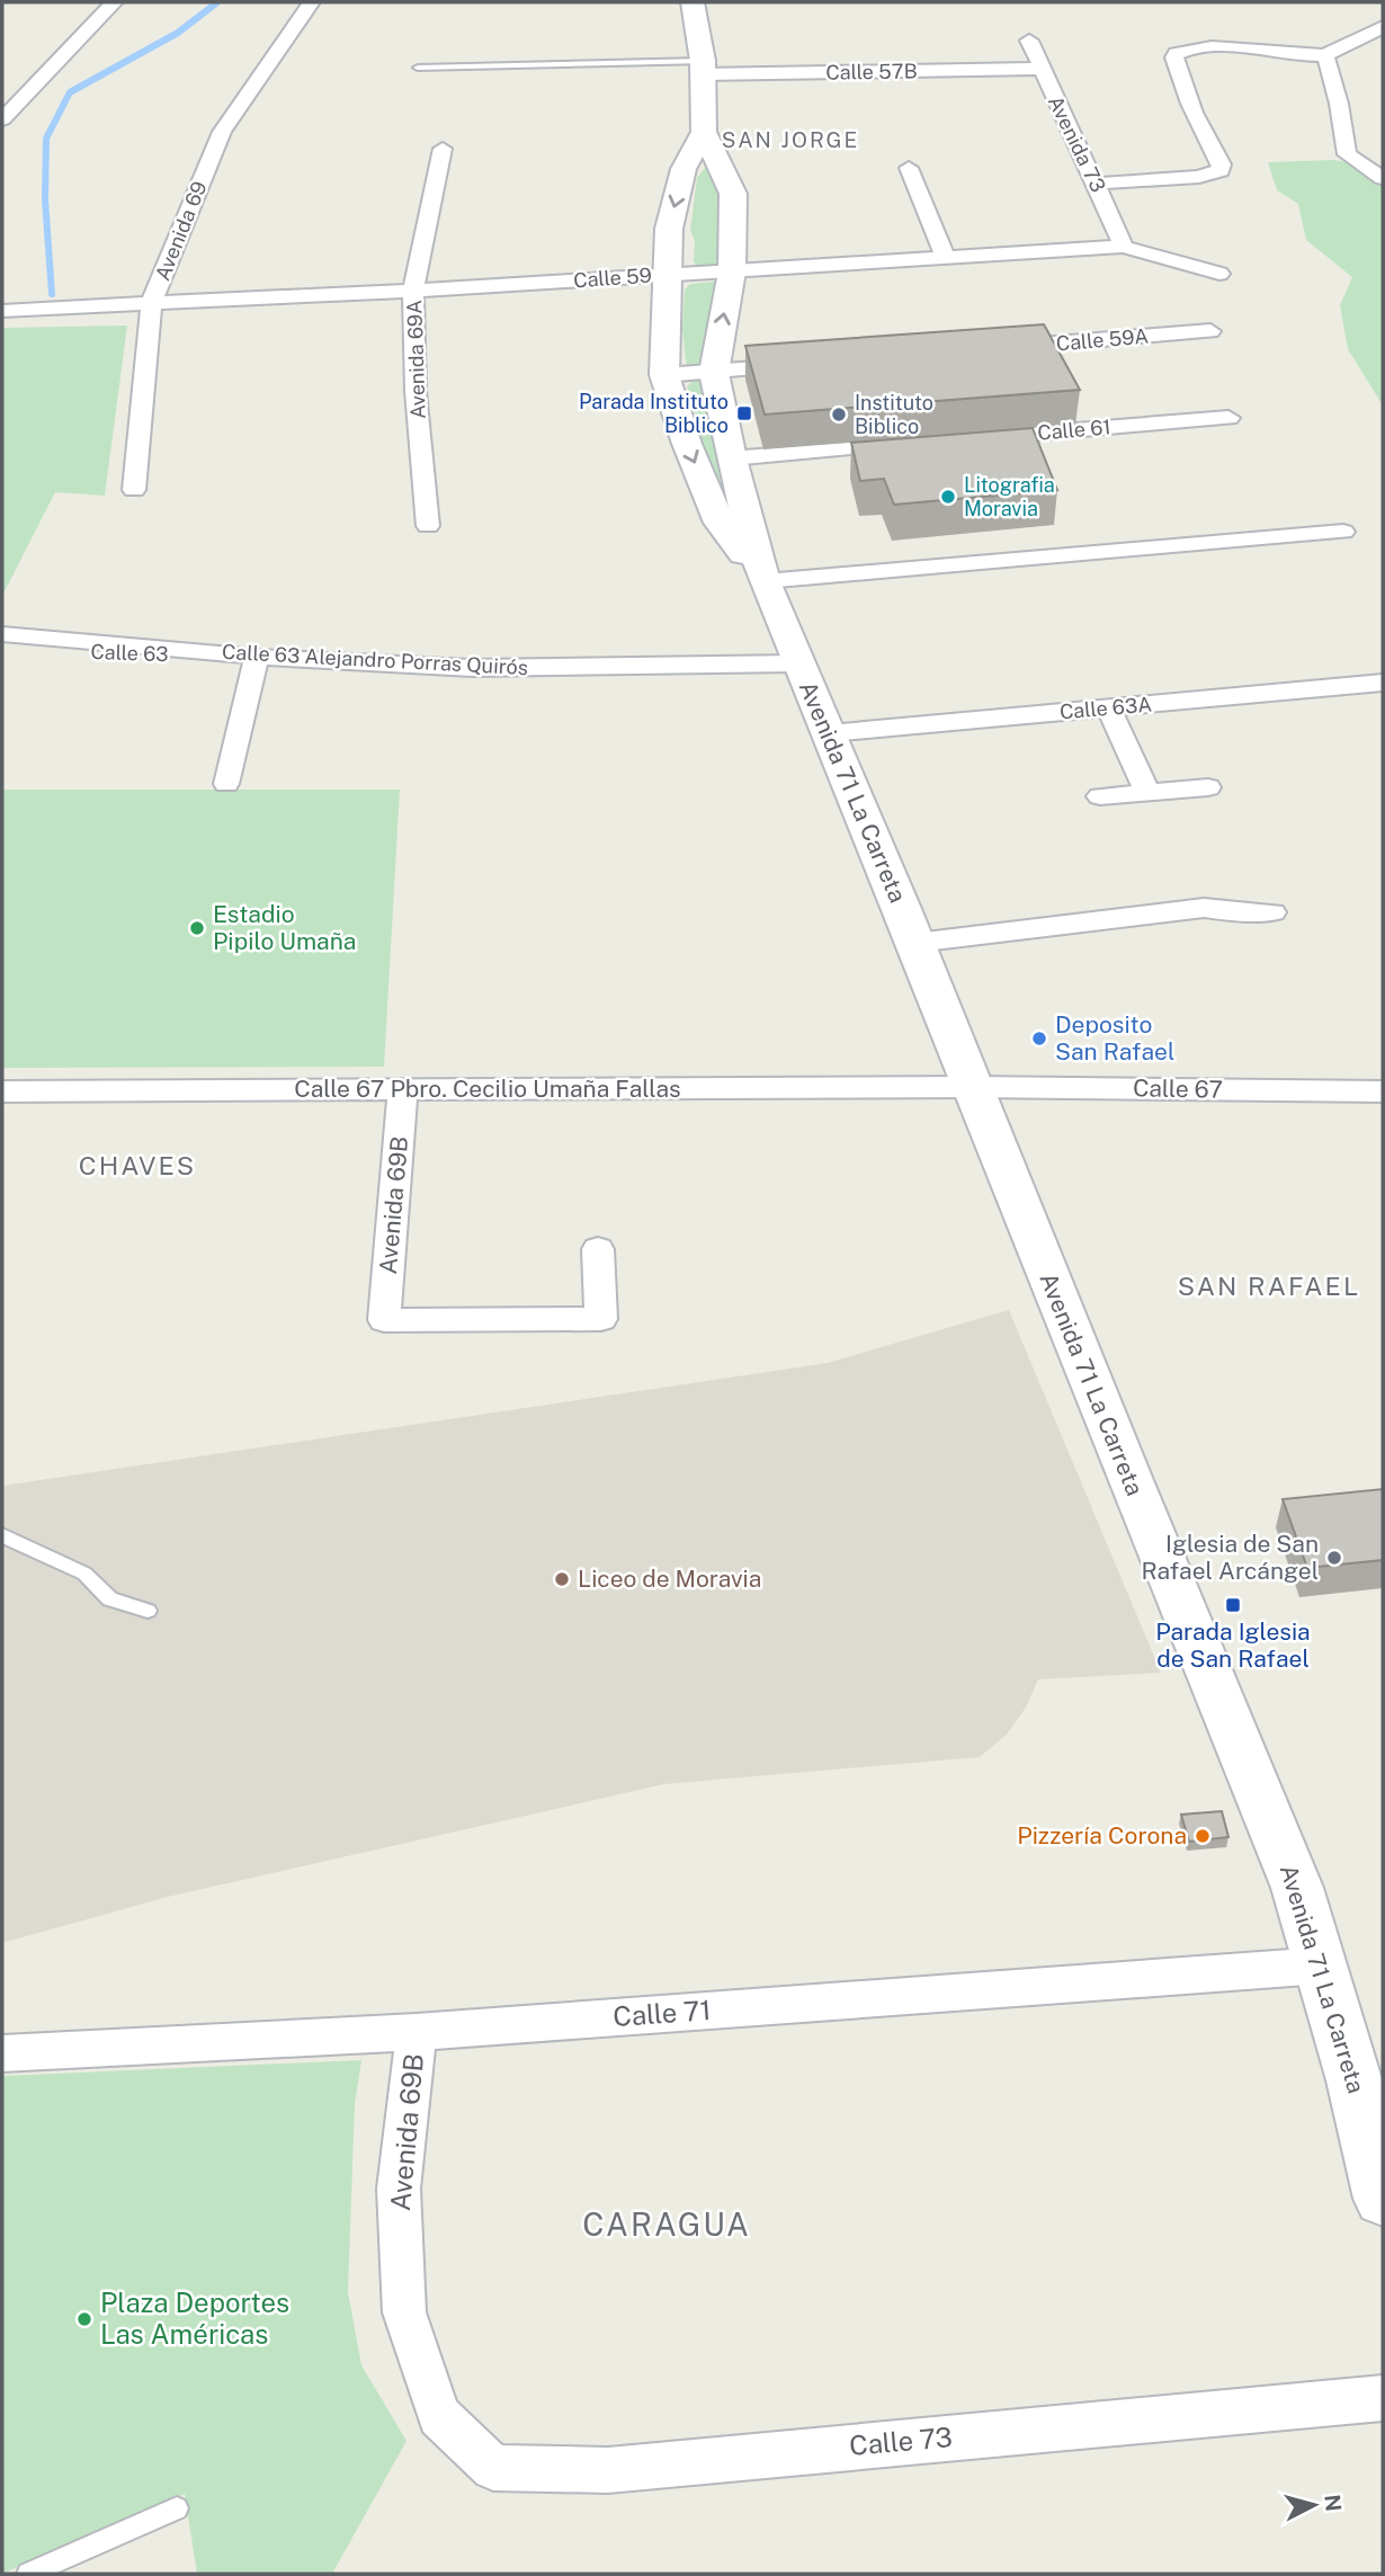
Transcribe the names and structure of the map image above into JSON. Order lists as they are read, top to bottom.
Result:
{
  "streets": {
    "street": [
      "Calle 57B",
      "Avenida 73",
      "Avenida 69",
      "Calle 59",
      "Calle 59A",
      "Avenida 69A",
      "Calle 61",
      "Calle 63",
      "Calle 63 Alejandro Porras Quirós",
      "Calle 63A",
      "Avenida 71 La Carreta",
      "Calle 67 Pbro. Cecilio Umaña Fallas",
      "Calle 67",
      "Avenida 69B",
      "Calle 71",
      "Calle 73"
    ]
  },
  "crossings": [
    ["Calle 57B", "Avenida 73"],
    ["Calle 57B", "Avenida 71 La Carreta"],
    ["Avenida 73", "Calle 59"],
    ["Avenida 69", "Calle 59"],
    ["Calle 59", "Avenida 69A"],
    ["Calle 59", "Avenida 71 La Carreta"],
    ["Calle 63", "Calle 63 Alejandro Porras Quirós"],
    ["Calle 63 Alejandro Porras Quirós", "Avenida 71 La Carreta"],
    ["Calle 63A", "Avenida 71 La Carreta"],
    ["Avenida 71 La Carreta", "Calle 67 Pbro. Cecilio Umaña Fallas"],
    ["Avenida 71 La Carreta", "Calle 67"],
    ["Avenida 71 La Carreta", "Calle 71"],
    ["Calle 67 Pbro. Cecilio Umaña Fallas", "Calle 67"],
    ["Calle 67 Pbro. Cecilio Umaña Fallas", "Avenida 69B"],
    ["Avenida 69B", "Calle 71"],
    ["Avenida 69B", "Calle 73"]
  ],
  "districts": [
    "SAN JORGE",
    "CHAVES",
    "SAN RAFAEL",
    "CARAGUA"
  ],
  "places": {
    "transit": ["Parada Instituto Biblico", "Parada Iglesia de San Rafael"],
    "other": [
      "Instituto Biblico",
      "Litografia Moravia",
      "Estadio Pipilo Umaña",
      "Deposito San Rafael",
      "Iglesia de San Rafael Arcángel",
      "Liceo de Moravia",
      "Pizzería Corona",
      "Plaza Deportes Las Américas"
    ]
  },
  "north": "right"
}
